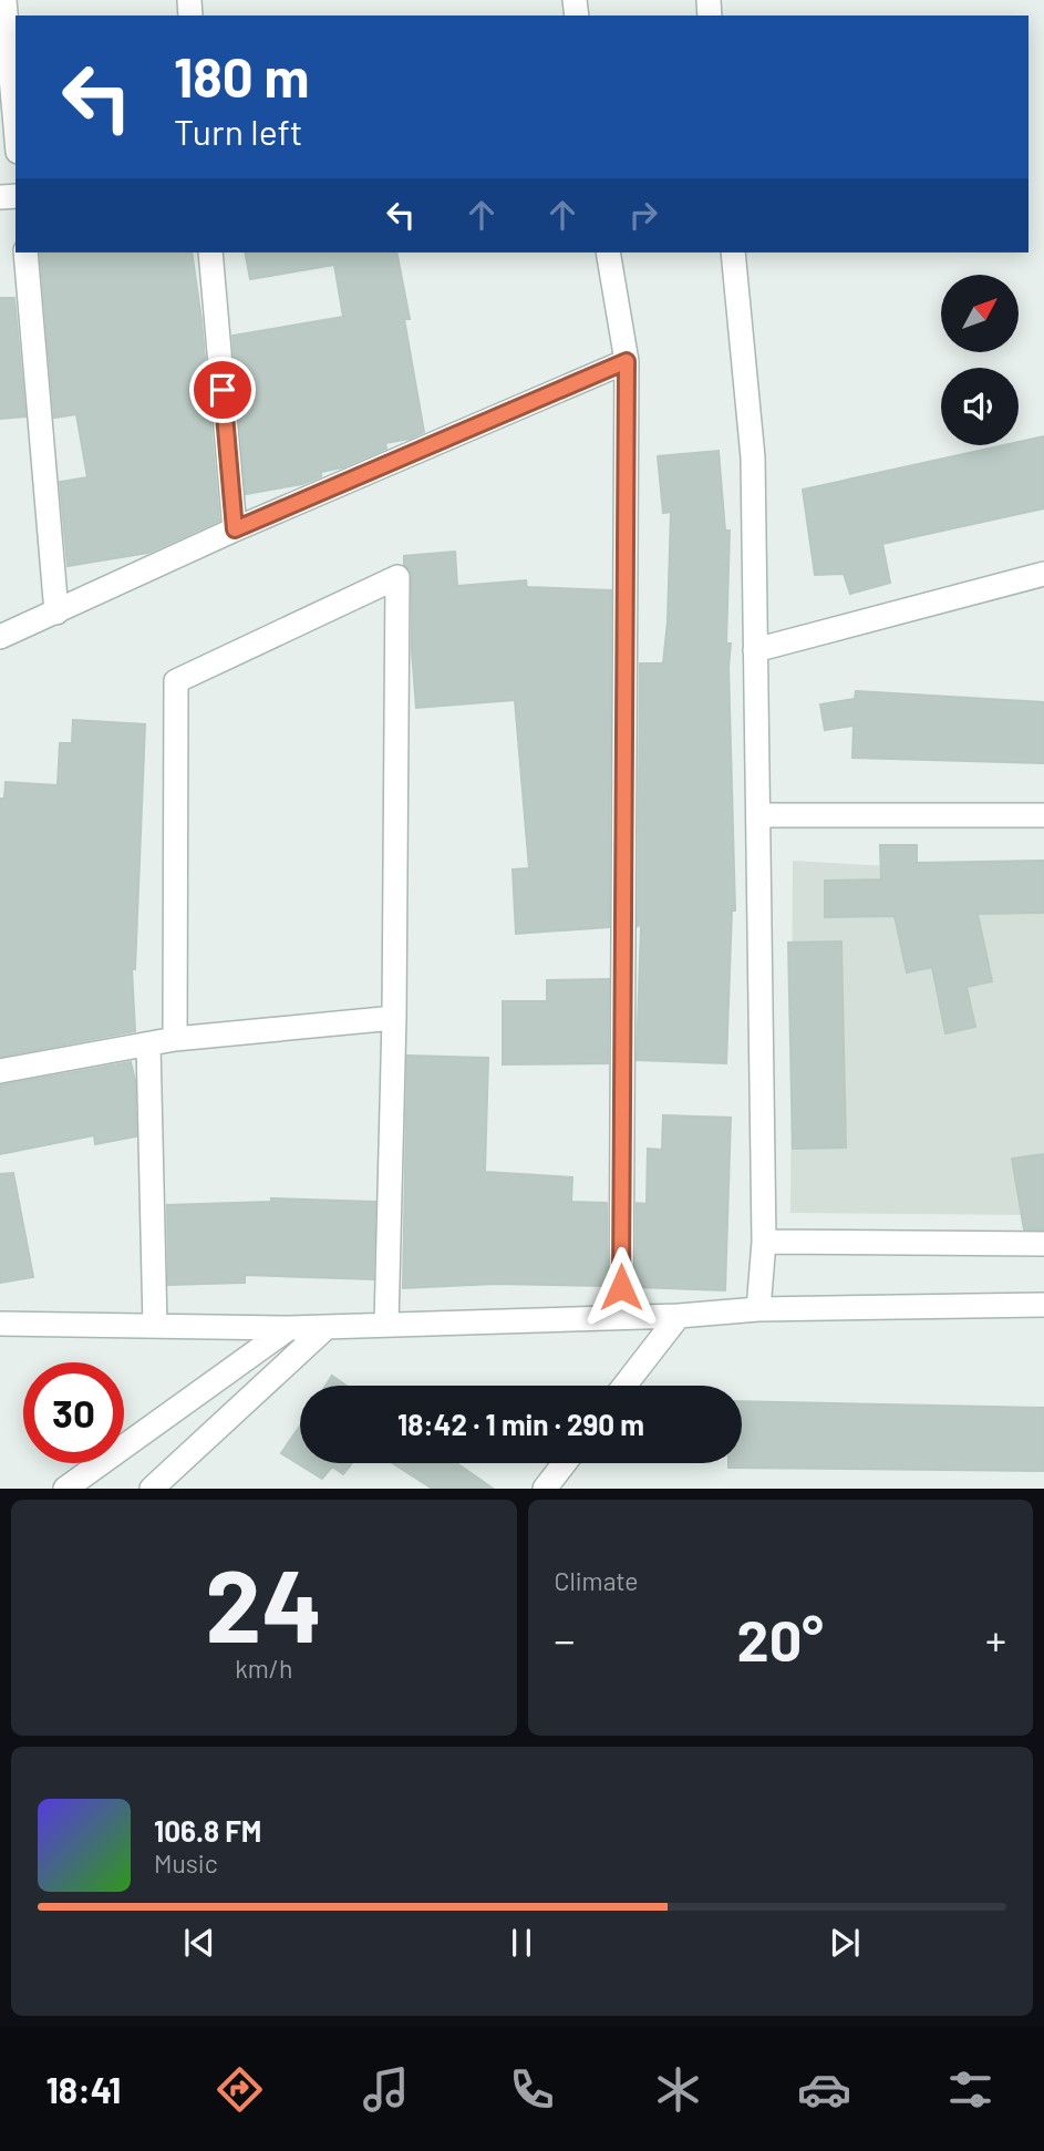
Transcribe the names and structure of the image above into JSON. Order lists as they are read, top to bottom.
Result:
{
  "north": "top right",
  "page": {
    "turn": ["180 m", "Turn left"],
    "limit": "30",
    "trip": "18:42 · 1 min · 290 m",
    "tile": [
      ["24", "km/h"],
      "Climate"
    ],
    "heat": ["−", "20°", "+"],
    "song": ["106.8 FM", "Music"],
    "tabs": "18:41"
  }
}
